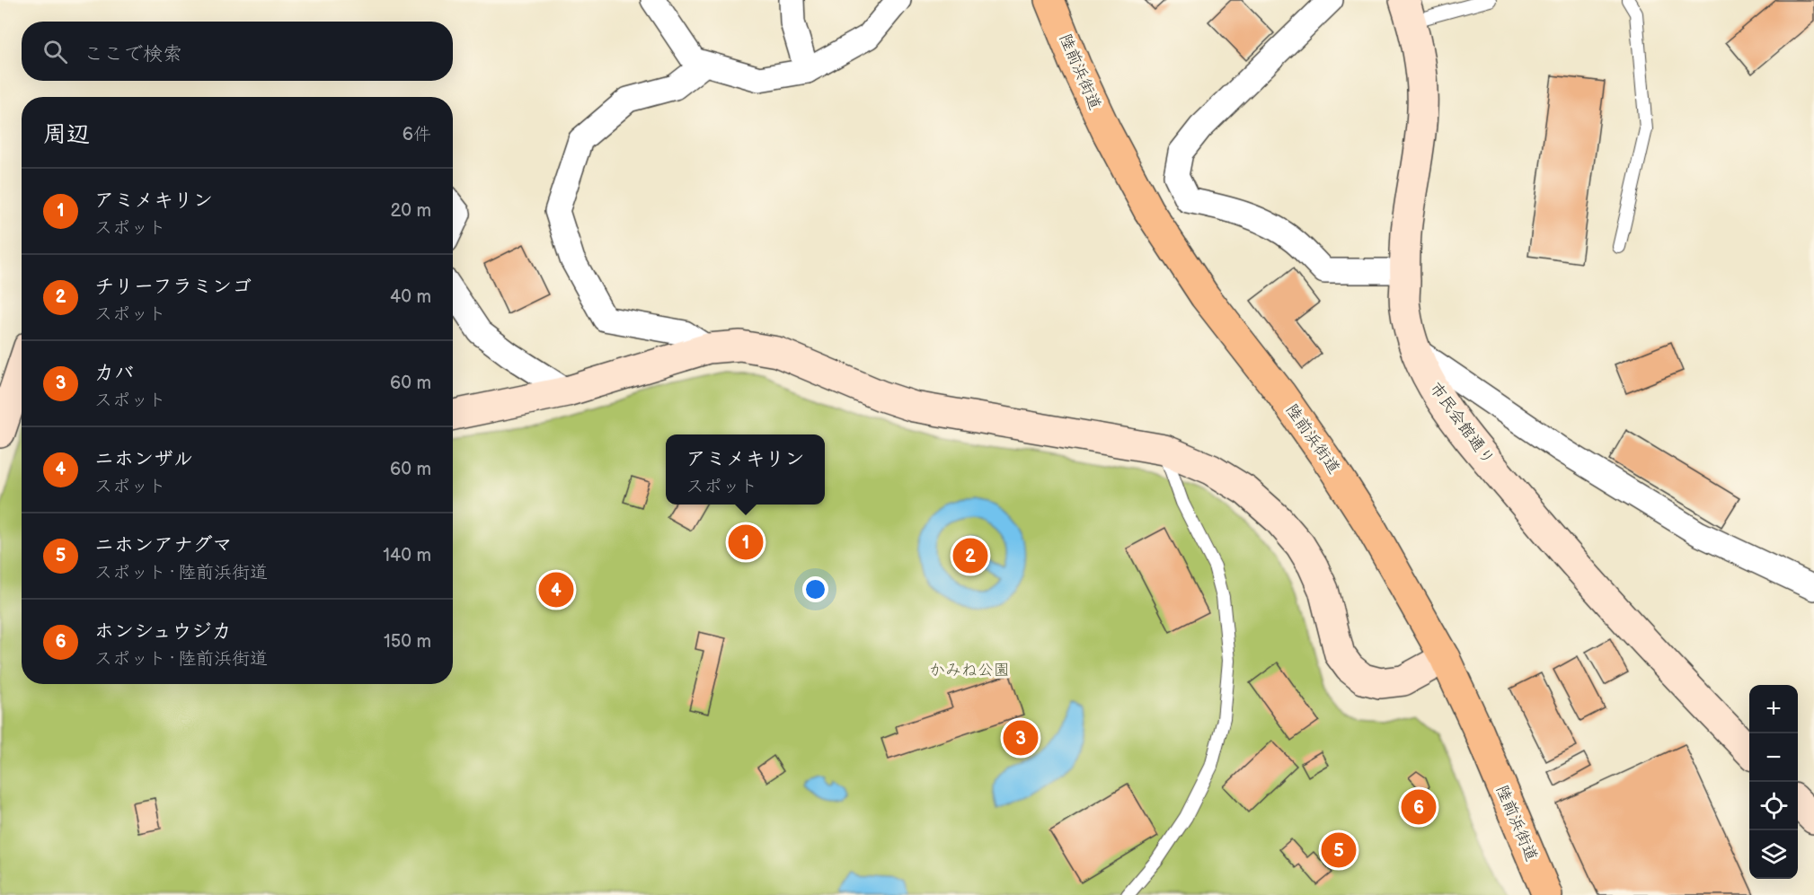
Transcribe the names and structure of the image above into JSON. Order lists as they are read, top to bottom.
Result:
{
  "streets": {
    "highway": ["陸前浜街道"],
    "street": ["市民会館通り"]
  },
  "parks": ["かみね公園"],
  "page": {
    "search": "ここで検索",
    "heading": ["周辺", "6件"],
    "list": [
      {
        "mark": "1",
        "name": "アミメキリン",
        "note": "スポット",
        "value": "20 m"
      },
      {
        "mark": "2",
        "name": "チリーフラミンゴ",
        "note": "スポット",
        "value": "40 m"
      },
      {
        "mark": "3",
        "name": "カバ",
        "note": "スポット",
        "value": "60 m"
      },
      {
        "mark": "4",
        "name": "ニホンザル",
        "note": "スポット",
        "value": "60 m"
      },
      {
        "mark": "5",
        "name": "ニホンアナグマ",
        "note": "スポット · 陸前浜街道",
        "value": "140 m"
      },
      {
        "mark": "6",
        "name": "ホンシュウジカ",
        "note": "スポット · 陸前浜街道",
        "value": "150 m"
      }
    ],
    "popup": ["アミメキリン", "スポット"],
    "pins": [
      "1",
      "2",
      "4",
      "3",
      "6",
      "5"
    ],
    "map_buttons": ["+", "−"]
  }
}
